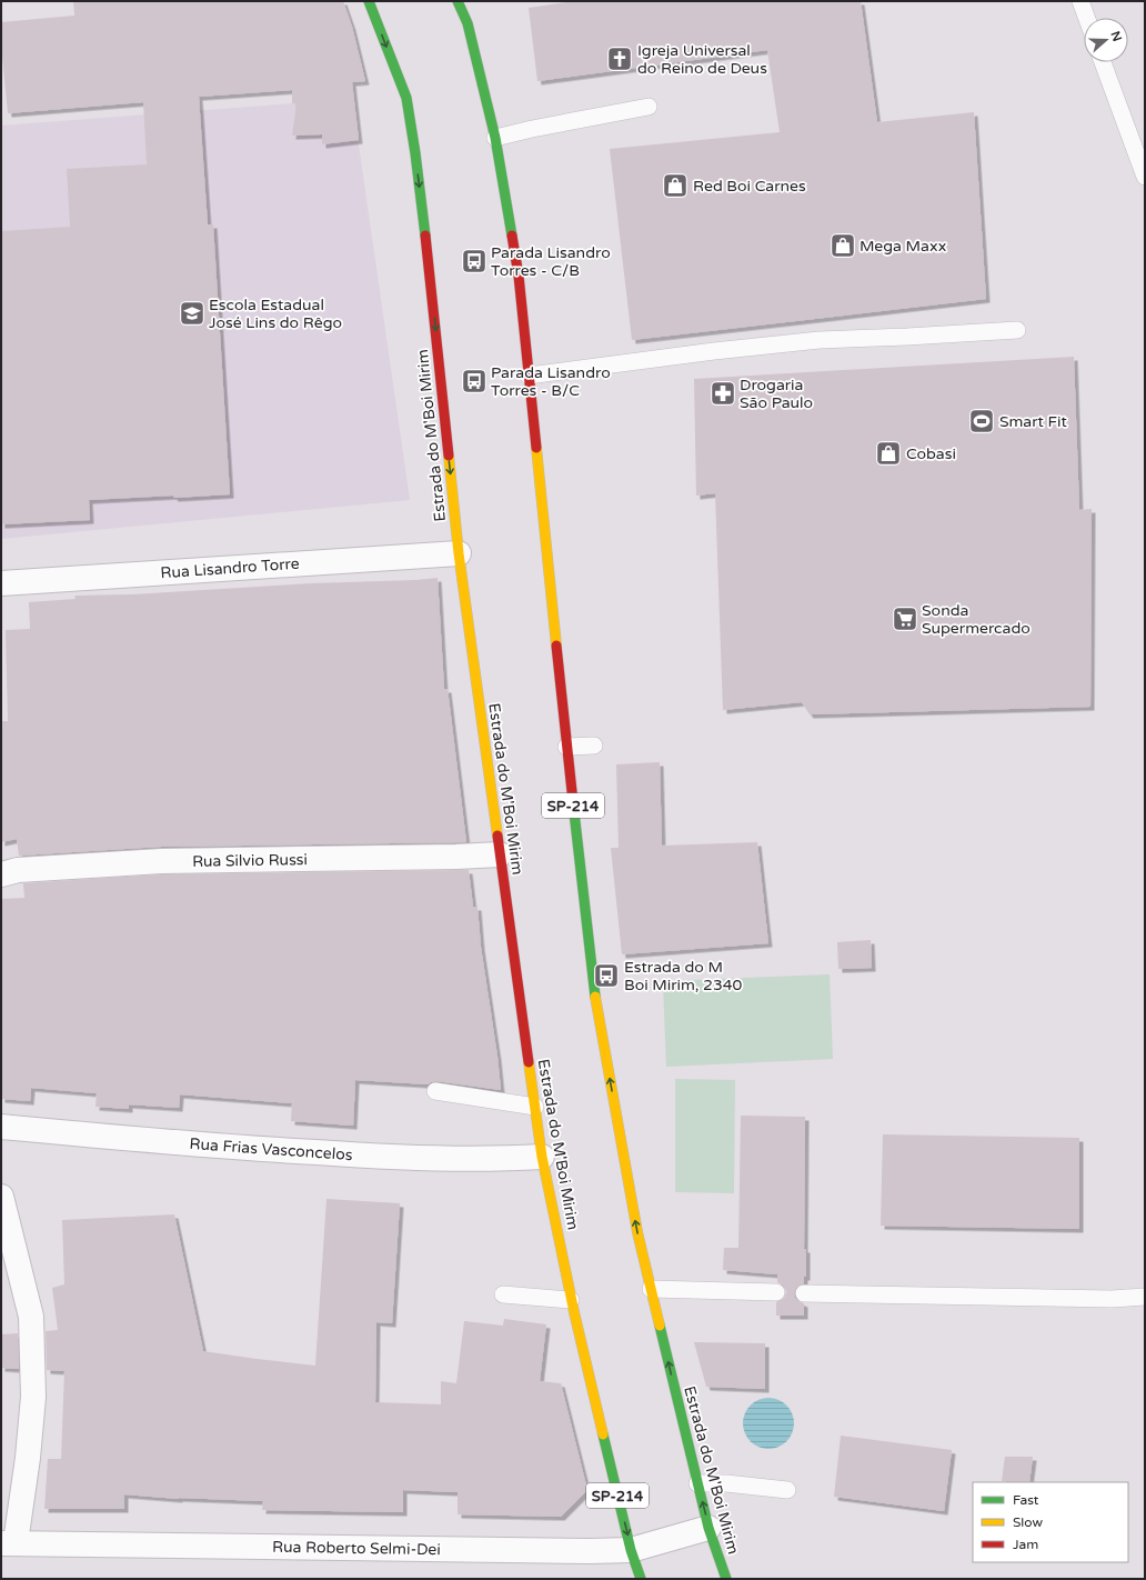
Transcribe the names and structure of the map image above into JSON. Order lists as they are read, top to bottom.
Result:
{
  "streets": {
    "main road": ["Estrada do M'Boi Mirim", "SP-214"],
    "street": [
      "Rua Lisandro Torre",
      "Rua Silvio Russi",
      "Rua Frias Vasconcelos",
      "Rua Roberto Selmi-Dei"
    ]
  },
  "crossings": [
    ["Estrada do M'Boi Mirim", "Rua Lisandro Torre"],
    ["Estrada do M'Boi Mirim", "Rua Silvio Russi"],
    ["Estrada do M'Boi Mirim", "Rua Frias Vasconcelos"],
    ["Estrada do M'Boi Mirim", "Rua Roberto Selmi-Dei"]
  ],
  "places": {
    "church": ["Igreja Universal do Reino de Deus"],
    "shop": ["Red Boi Carnes", "Mega Maxx", "Cobasi"],
    "bus stop": ["Parada Lisandro Torres - C/B", "Parada Lisandro Torres - B/C", "Estrada do M Boi Mirim, 2340"],
    "school or university": ["Escola Estadual José Lins do Rêgo"],
    "pharmacy": ["Drogaria São Paulo"],
    "sports": ["Smart Fit"],
    "supermarket": ["Sonda Supermercado"]
  },
  "legend": ["Fast", "Slow", "Jam"],
  "north": "right"
}
